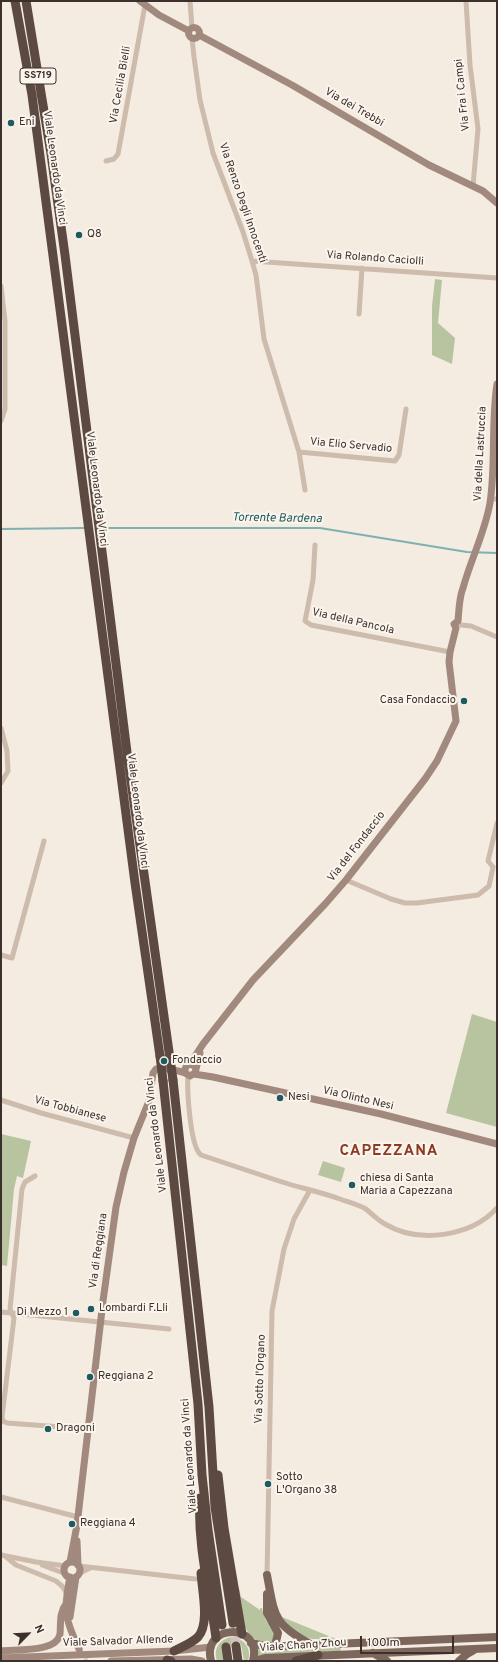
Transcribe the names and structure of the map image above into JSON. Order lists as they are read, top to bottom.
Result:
{
  "streets": {
    "highway": ["SS719", "Viale Leonardo da Vinci"],
    "main road": ["Viale Chang Zhou"],
    "street": [
      "Via Cecilia Bielli",
      "Via Fra i Campi",
      "Via dei Trebbi",
      "Via Renzo Degli Innocenti",
      "Via Rolando Caciolli",
      "Via Elio Servadio",
      "Via della Lastruccia",
      "Via della Pancola",
      "Via del Fondaccio",
      "Via Olinto Nesi",
      "Via Tobbianese",
      "Via di Reggiana",
      "Via Sotto l'Organo",
      "Viale Salvador Allende"
    ]
  },
  "crossings": [
    ["Via Fra i Campi", "Via dei Trebbi"],
    ["Via dei Trebbi", "Via Renzo Degli Innocenti"],
    ["Via Renzo Degli Innocenti", "Via Rolando Caciolli"],
    ["Via Renzo Degli Innocenti", "Via Elio Servadio"],
    ["Via della Lastruccia", "Via del Fondaccio"],
    ["Via della Pancola", "Via del Fondaccio"],
    ["Via del Fondaccio", "Via Olinto Nesi"],
    ["Via del Fondaccio", "Via di Reggiana"],
    ["Via Olinto Nesi", "Via di Reggiana"],
    ["Via Tobbianese", "Via di Reggiana"]
  ],
  "districts": ["CAPEZZANA"],
  "water": ["Torrente Bardena"],
  "places": [
    "Eni",
    "Q8",
    "Casa Fondaccio",
    "Fondaccio",
    "Nesi",
    "chiesa di Santa Maria a Capezzana",
    "Lombardi F.Lli",
    "Di Mezzo 1",
    "Reggiana 2",
    "Dragoni",
    "Sotto L'Organo 38",
    "Reggiana 4"
  ],
  "scale_bar": "100 m",
  "north": "top right"
}
